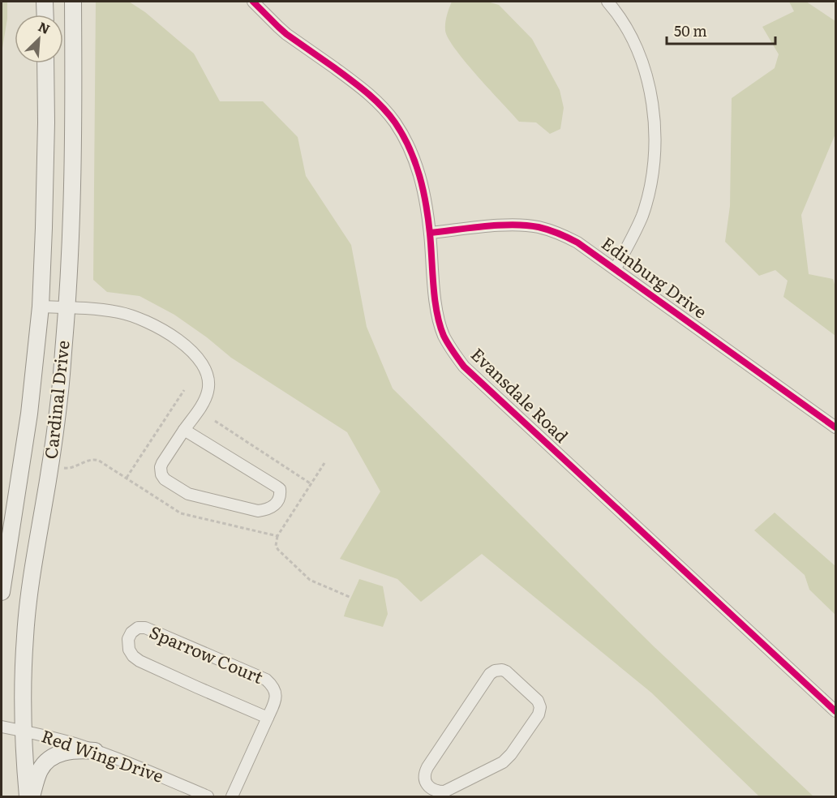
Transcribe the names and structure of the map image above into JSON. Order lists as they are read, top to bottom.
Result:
{
  "streets": {
    "main road": ["Cardinal Drive"],
    "street": [
      "Edinburg Drive",
      "Evansdale Road",
      "Sparrow Court",
      "Red Wing Drive"
    ]
  },
  "crossings": [
    ["Edinburg Drive", "Evansdale Road"],
    ["Cardinal Drive", "Red Wing Drive"]
  ],
  "scale_bar": "50 m",
  "north": "top right"
}
